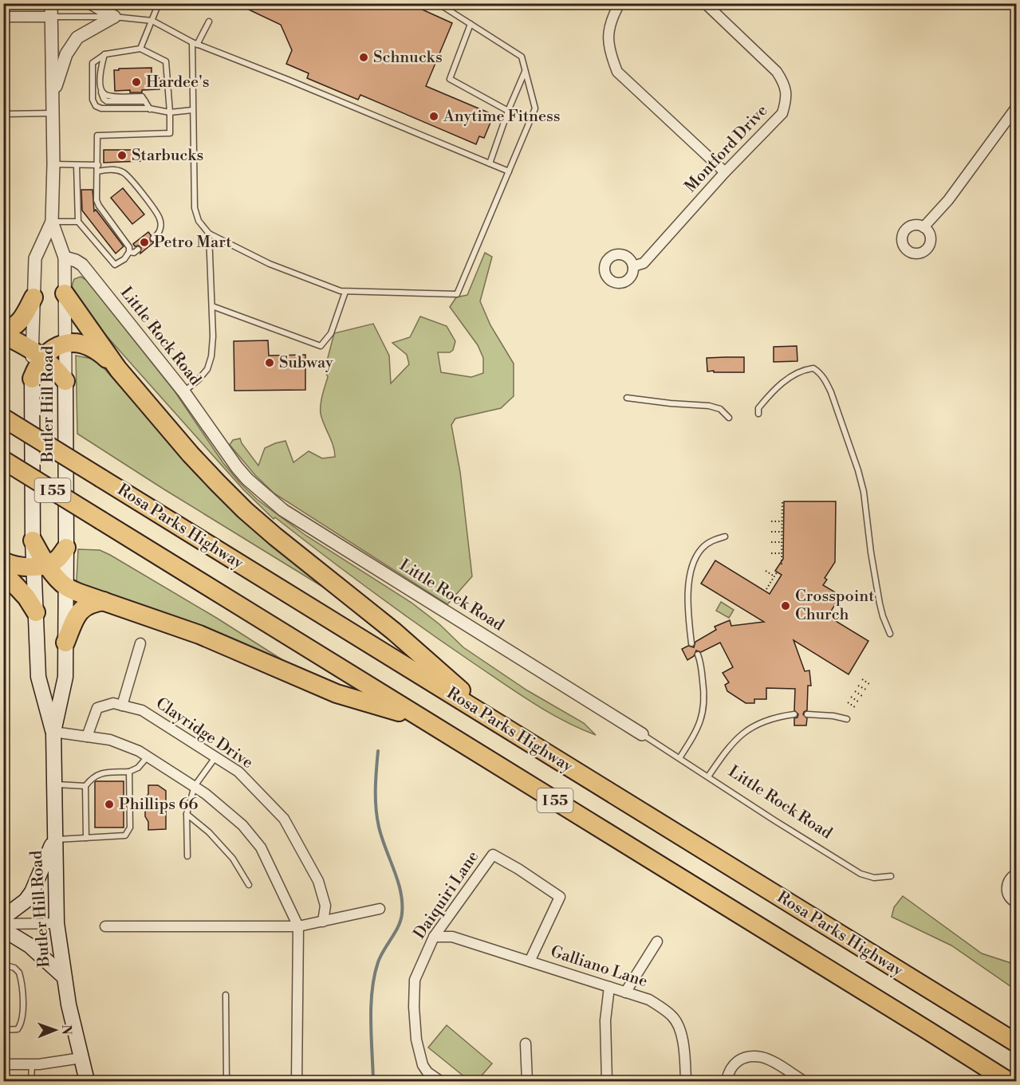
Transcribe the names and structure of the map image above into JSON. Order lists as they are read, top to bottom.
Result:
{
  "streets": {
    "highway": ["I 55", "Rosa Parks Highway"],
    "main road": ["Butler Hill Road"],
    "street": [
      "Montford Drive",
      "Little Rock Road",
      "Clayridge Drive",
      "Daiquiri Lane",
      "Galliano Lane"
    ]
  },
  "crossings": [
    ["Little Rock Road", "Butler Hill Road"],
    ["Daiquiri Lane", "Galliano Lane"]
  ],
  "places": [
    "Schnucks",
    "Hardee's",
    "Anytime Fitness",
    "Starbucks",
    "Petro Mart",
    "Subway",
    "Crosspoint Church",
    "Phillips 66"
  ],
  "north": "right"
}
